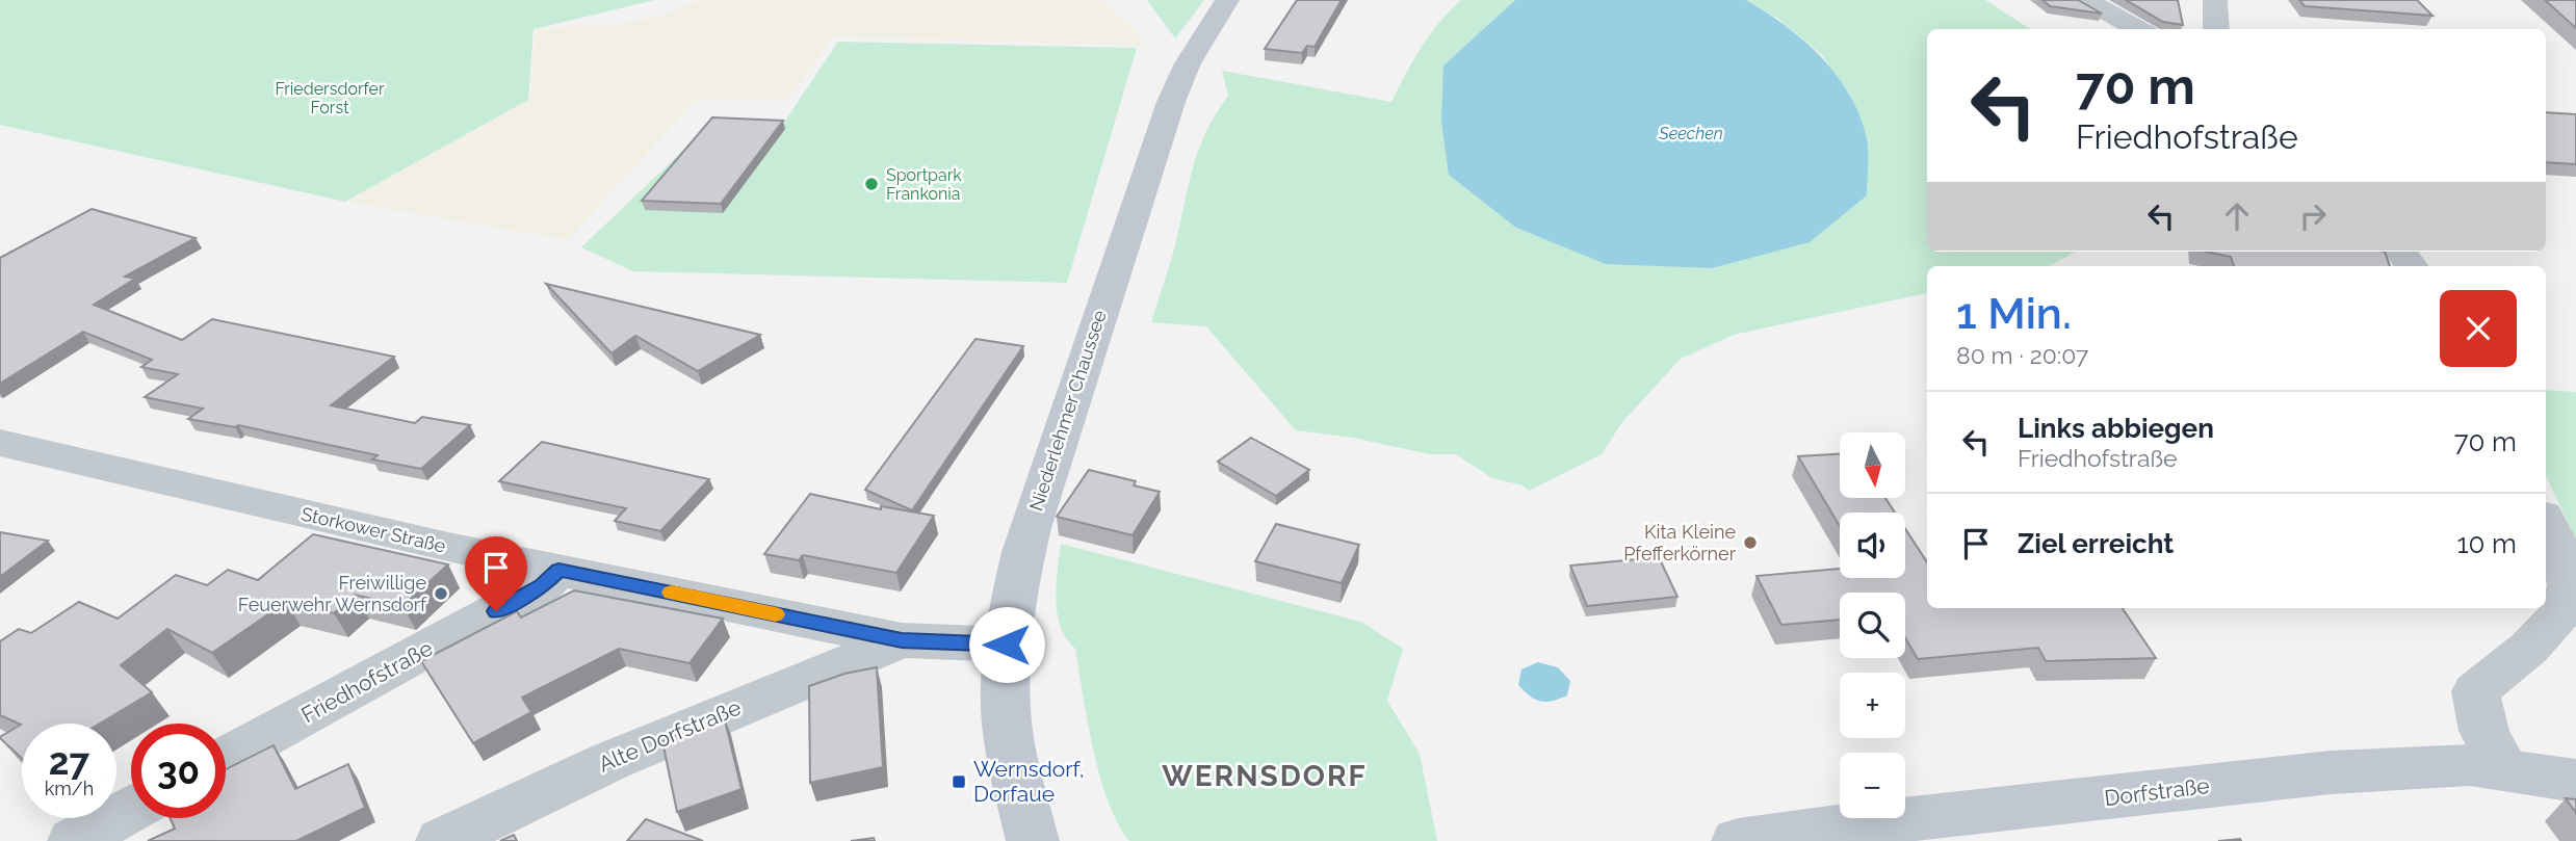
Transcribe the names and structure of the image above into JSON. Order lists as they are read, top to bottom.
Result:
{
  "streets": {
    "main road": ["Niederlehmer Chaussee", "Dorfstraße"],
    "street": ["Storkower Straße", "Friedhofstraße", "Alte Dorfstraße"]
  },
  "crossings": [
    ["Niederlehmer Chaussee", "Storkower Straße"],
    ["Storkower Straße", "Friedhofstraße"],
    ["Storkower Straße", "Alte Dorfstraße"]
  ],
  "districts": ["WERNSDORF"],
  "water": ["Seechen"],
  "parks": ["Friedersdorfer Forst"],
  "places": {
    "other": ["Sportpark Frankonia", "Kita Kleine Pfefferkörner", "Freiwillige Feuerwehr Wernsdorf"],
    "transit": ["Wernsdorf, Dorfaue"]
  },
  "north": "bottom",
  "page": {
    "turn": ["70 m", "Friedhofstraße"],
    "heading": ["1 Min.", "80 m · 20:07"],
    "list": [
      {
        "name": "Links abbiegen",
        "note": "Friedhofstraße",
        "value": "70 m"
      },
      {
        "name": "Ziel erreicht",
        "value": "10 m"
      }
    ],
    "map_buttons": ["+", "−"],
    "speed": "27 km/h",
    "limit": "30"
  }
}
